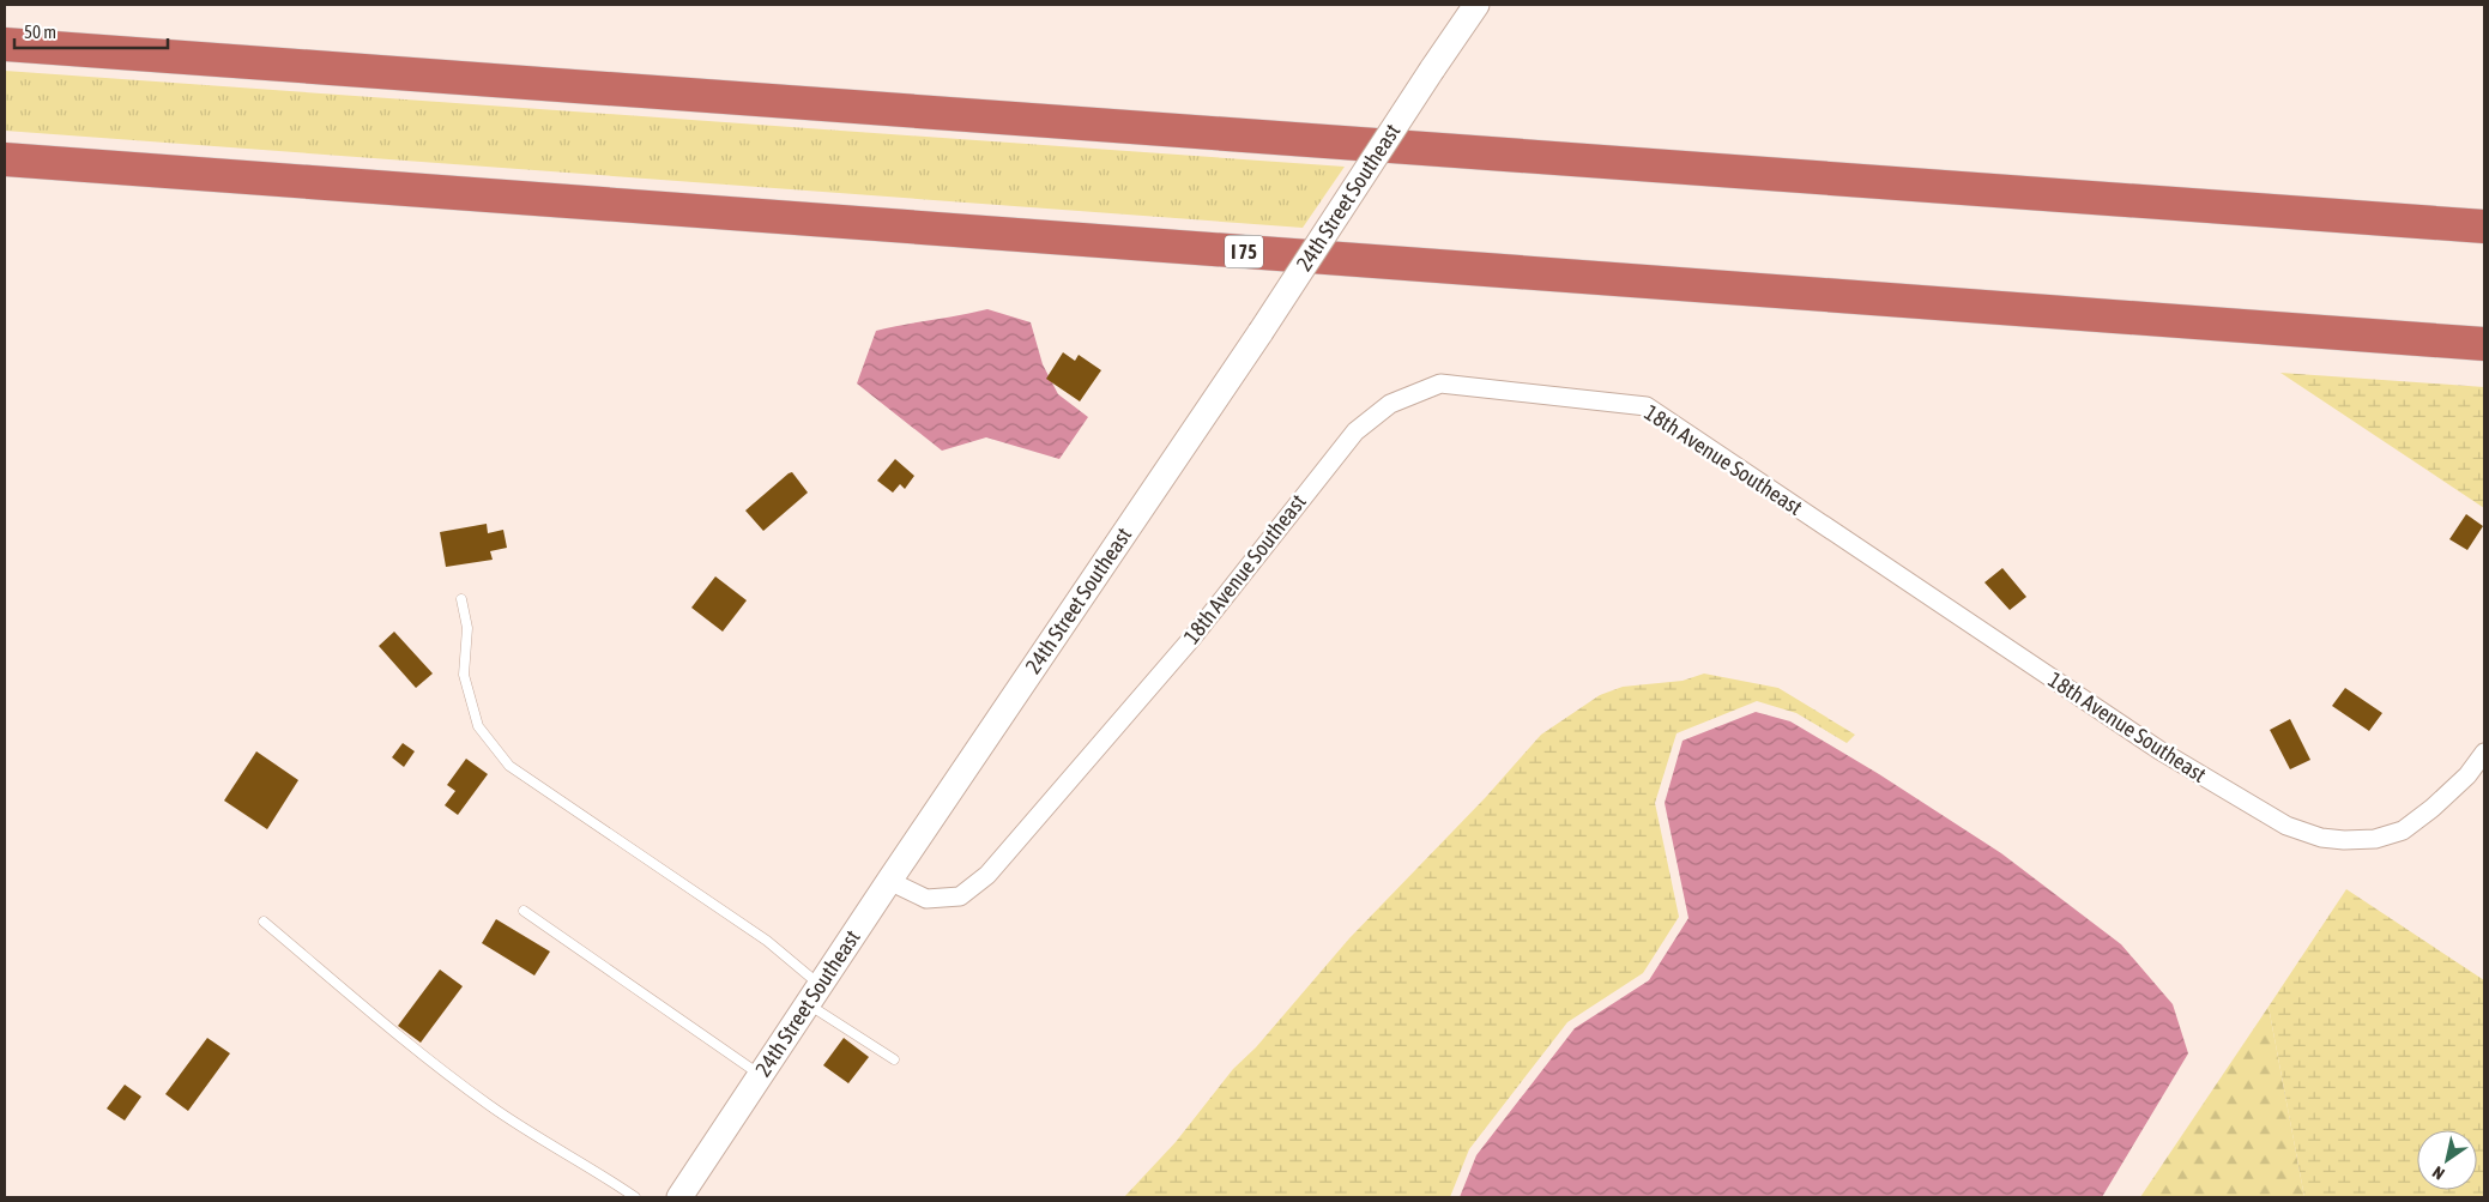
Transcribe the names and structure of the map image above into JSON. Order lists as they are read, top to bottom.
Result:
{
  "streets": {
    "highway": ["I 75"],
    "street": ["24th Street Southeast", "18th Avenue Southeast"]
  },
  "crossings": [
    ["24th Street Southeast", "18th Avenue Southeast"]
  ],
  "scale_bar": "50 m",
  "north": "bottom left"
}
